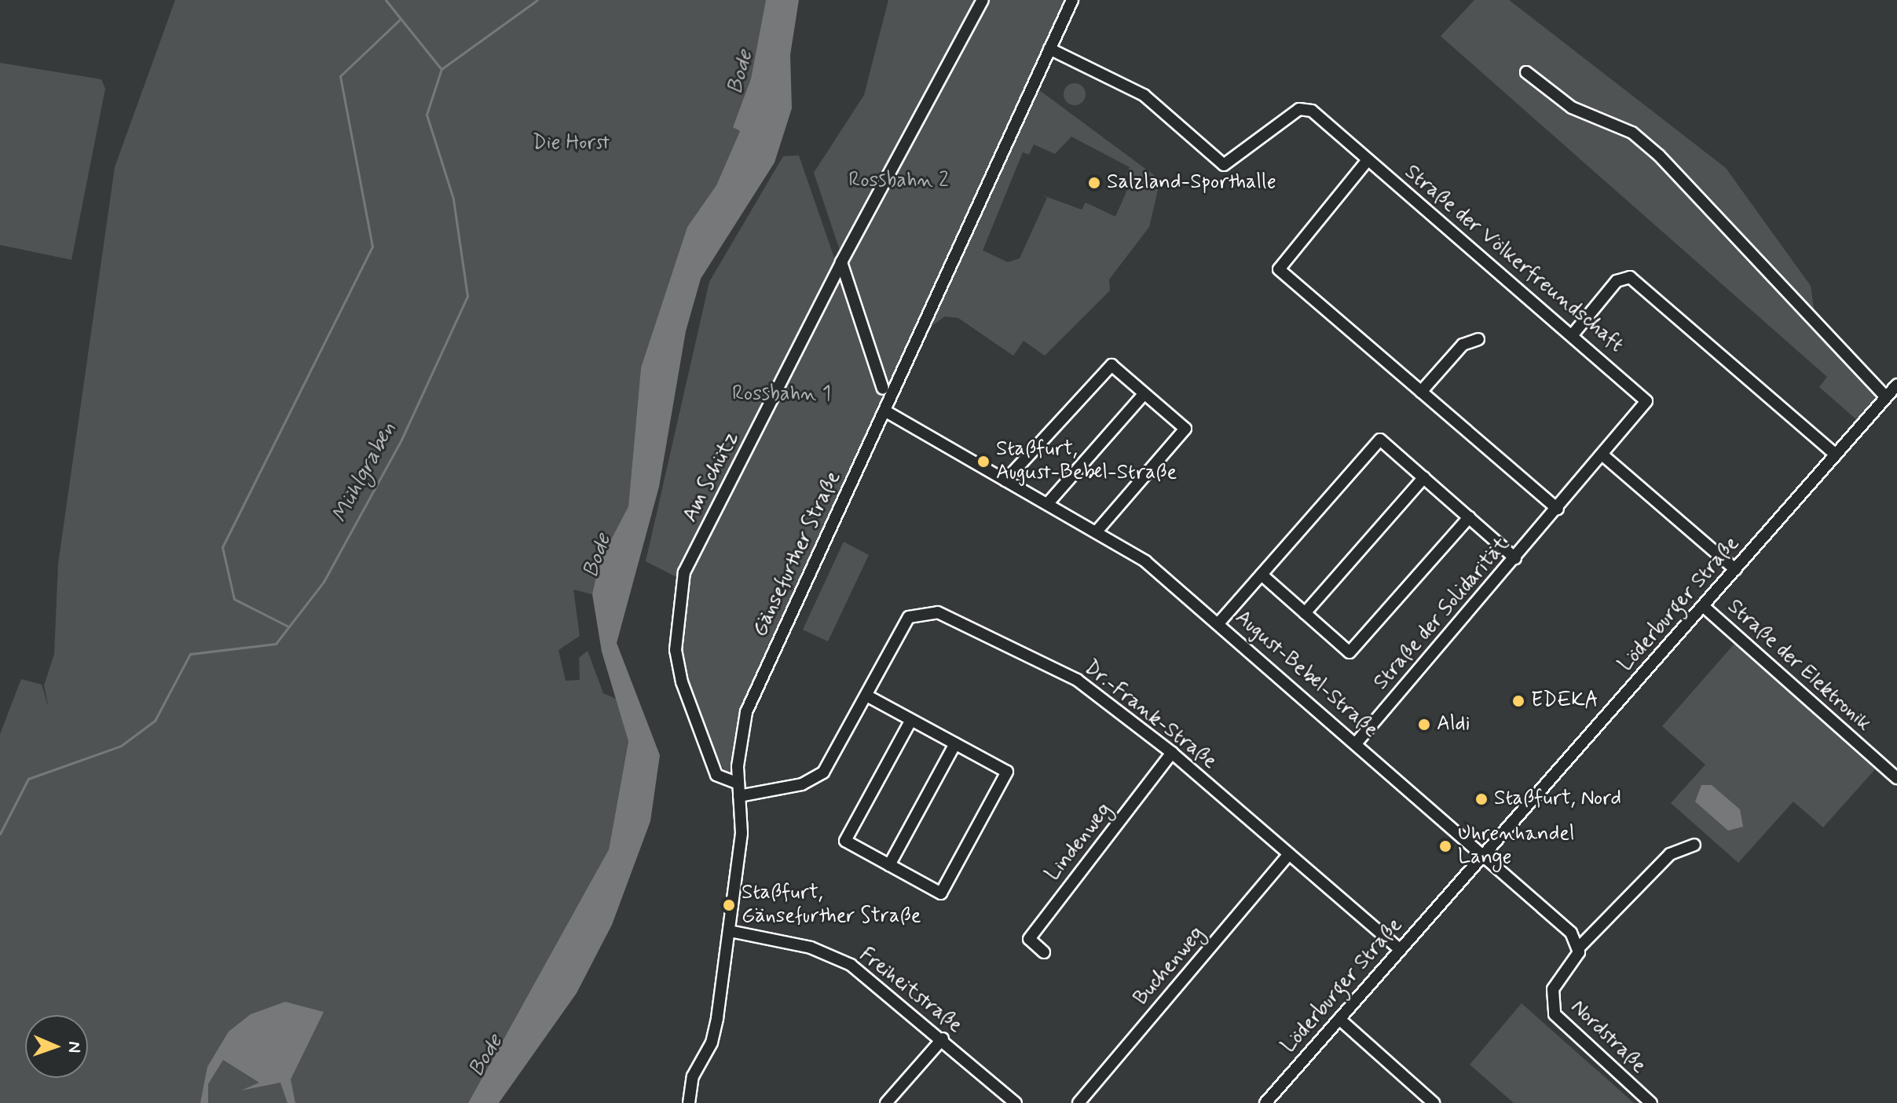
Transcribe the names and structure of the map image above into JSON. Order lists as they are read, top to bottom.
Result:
{
  "streets": {
    "street": [
      "Straße der Völkerfreundschaft",
      "Am Schütz",
      "Gänsefurther Straße",
      "Löderburger Straße",
      "Straße der Solidarität",
      "Straße der Elektronik",
      "August-Bebel-Straße",
      "Dr.-Frank-Straße",
      "Lindenweg",
      "Buchenweg",
      "Freiheitstraße",
      "Nordstraße"
    ]
  },
  "crossings": [
    ["Straße der Völkerfreundschaft", "Straße der Solidarität"],
    ["Am Schütz", "Gänsefurther Straße"],
    ["Gänsefurther Straße", "August-Bebel-Straße"],
    ["Gänsefurther Straße", "Dr.-Frank-Straße"],
    ["Gänsefurther Straße", "Freiheitstraße"],
    ["Löderburger Straße", "Straße der Elektronik"],
    ["Löderburger Straße", "August-Bebel-Straße"],
    ["Löderburger Straße", "Dr.-Frank-Straße"],
    ["Straße der Solidarität", "August-Bebel-Straße"],
    ["Dr.-Frank-Straße", "Lindenweg"],
    ["Dr.-Frank-Straße", "Buchenweg"]
  ],
  "water": ["Bode", "Mühlgraben"],
  "parks": ["Die Horst", "Rossbahn 2", "Rossbahn 1"],
  "places": [
    "Salzland-Sporthalle",
    "Staßfurt, August-Bebel-Straße",
    "EDEKA",
    "Aldi",
    "Staßfurt, Nord",
    "Uhrenhandel Lange",
    "Staßfurt, Gänsefurther Straße"
  ],
  "north": "right"
}
